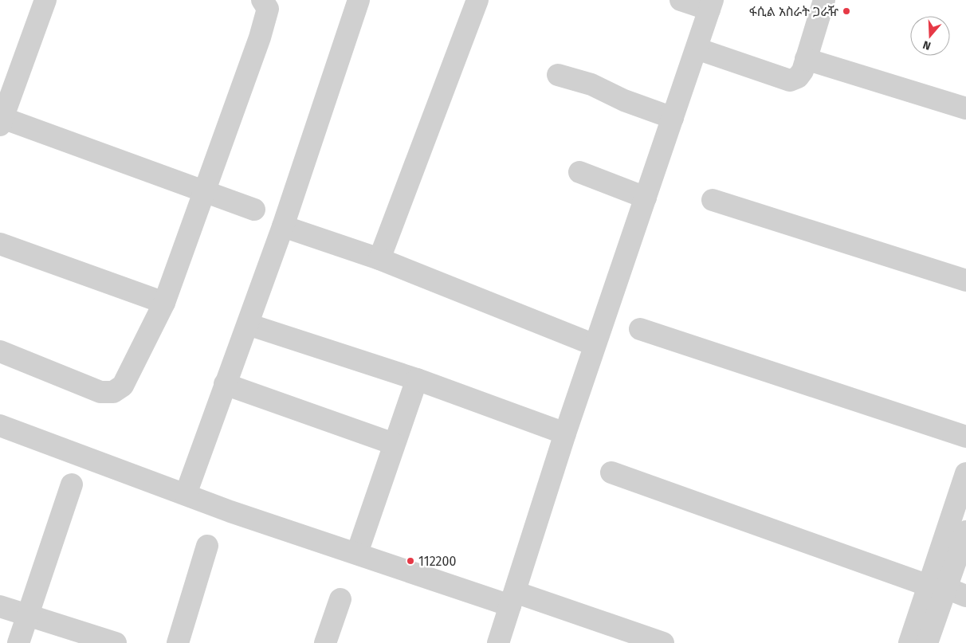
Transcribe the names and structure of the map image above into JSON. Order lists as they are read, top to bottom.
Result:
{
  "places": ["ፋሲል አስራት ጋራዥ", "112200"],
  "north": "bottom"
}
